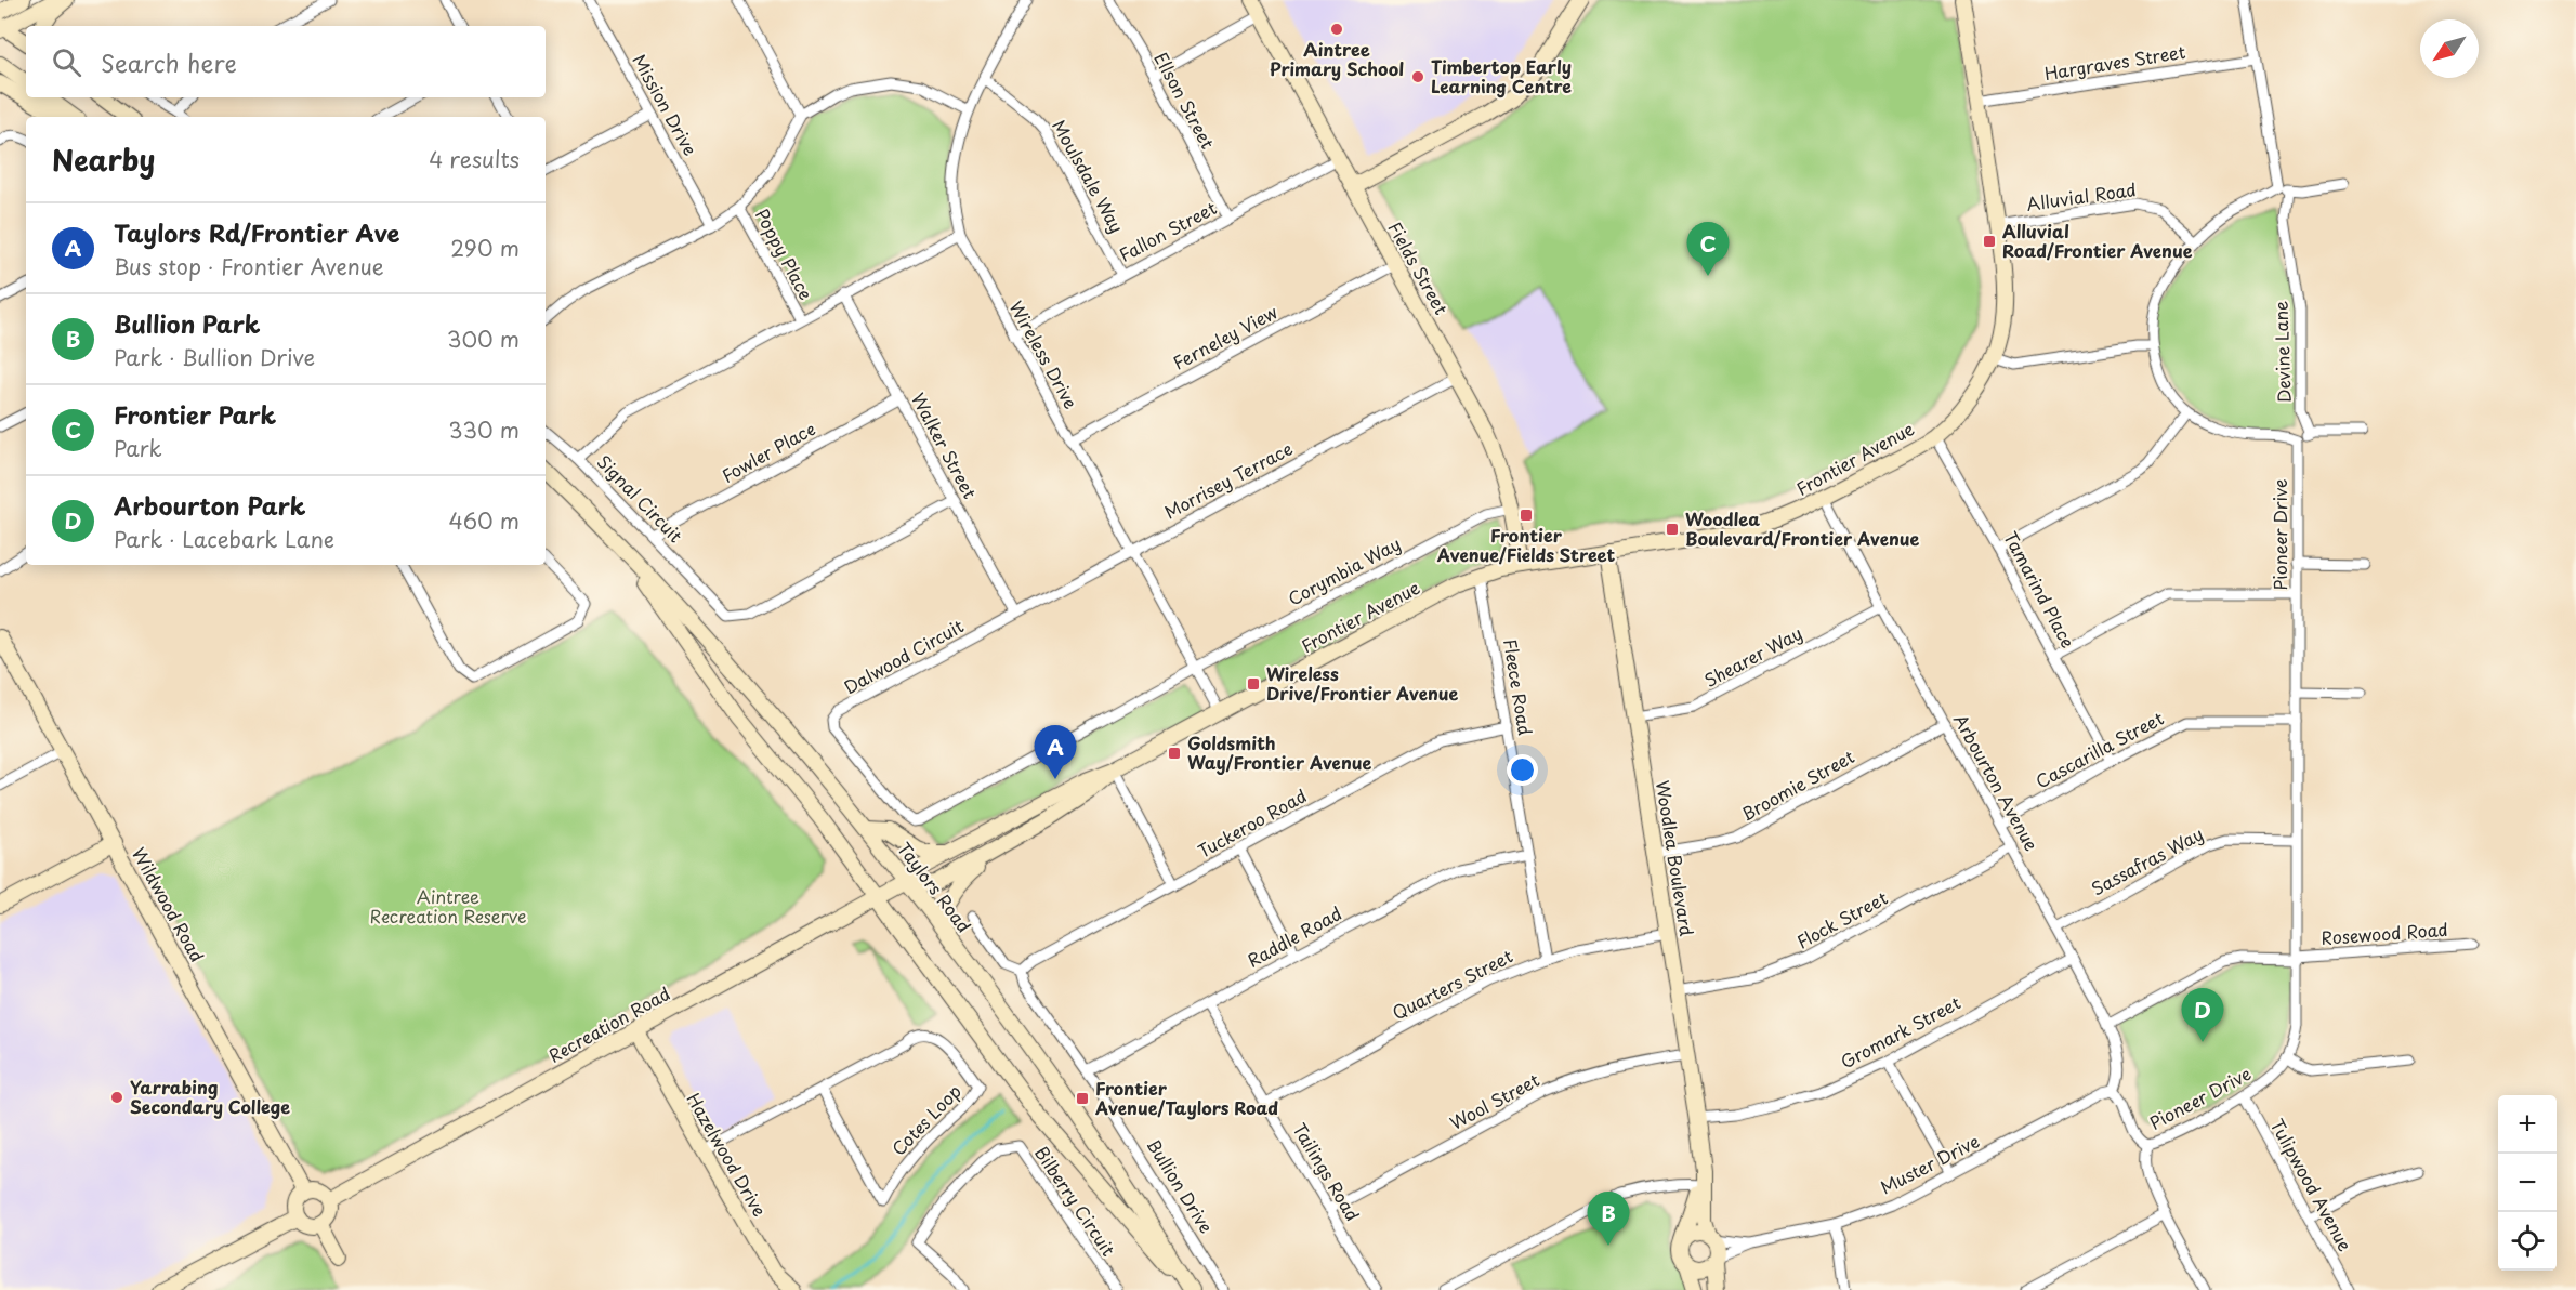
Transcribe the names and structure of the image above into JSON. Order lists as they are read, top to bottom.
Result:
{
  "streets": {
    "street": [
      "Hargraves Street",
      "Ellson Street",
      "Mission Drive",
      "Moulsdale Way",
      "Alluvial Road",
      "Fallon Street",
      "Poppy Place",
      "Fields Street",
      "Ferneley View",
      "Devine Lane",
      "Wireless Drive",
      "Walker Street",
      "Fowler Place",
      "Frontier Avenue",
      "Morrisey Terrace",
      "Signal Circuit",
      "Pioneer Drive",
      "Corymbia Way",
      "Tamarind Place",
      "Dalwood Circuit",
      "Shearer Way",
      "Fleece Road",
      "Cascarilla Street",
      "Arbourton Avenue",
      "Broomie Street",
      "Tuckeroo Road",
      "Woodlea Boulevard",
      "Sassafras Way",
      "Taylors Road",
      "Wildwood Road",
      "Flock Street",
      "Rosewood Road",
      "Raddle Road",
      "Quarters Street",
      "Recreation Road",
      "Gromark Street",
      "Wool Street",
      "Cotes Loop",
      "Hazelwood Drive",
      "Muster Drive",
      "Tailings Road",
      "Tulipwood Avenue",
      "Bullion Drive",
      "Bilberry Circuit"
    ]
  },
  "crossings": [
    ["Hargraves Street", "Frontier Avenue"],
    ["Ellson Street", "Fallon Street"],
    ["Moulsdale Way", "Fallon Street"],
    ["Moulsdale Way", "Wireless Drive"],
    ["Alluvial Road", "Frontier Avenue"],
    ["Fallon Street", "Fields Street"],
    ["Fallon Street", "Wireless Drive"],
    ["Poppy Place", "Signal Circuit"],
    ["Fields Street", "Ferneley View"],
    ["Fields Street", "Frontier Avenue"],
    ["Fields Street", "Morrisey Terrace"],
    ["Fields Street", "Corymbia Way"],
    ["Ferneley View", "Wireless Drive"],
    ["Wireless Drive", "Frontier Avenue"],
    ["Wireless Drive", "Morrisey Terrace"],
    ["Wireless Drive", "Signal Circuit"],
    ["Wireless Drive", "Corymbia Way"],
    ["Wireless Drive", "Dalwood Circuit"],
    ["Walker Street", "Fowler Place"],
    ["Walker Street", "Morrisey Terrace"],
    ["Walker Street", "Signal Circuit"],
    ["Walker Street", "Dalwood Circuit"],
    ["Fowler Place", "Signal Circuit"],
    ["Frontier Avenue", "Tamarind Place"],
    ["Frontier Avenue", "Fleece Road"],
    ["Frontier Avenue", "Arbourton Avenue"],
    ["Frontier Avenue", "Woodlea Boulevard"],
    ["Frontier Avenue", "Taylors Road"],
    ["Frontier Avenue", "Recreation Road"],
    ["Morrisey Terrace", "Dalwood Circuit"],
    ["Pioneer Drive", "Cascarilla Street"],
    ["Pioneer Drive", "Sassafras Way"],
    ["Pioneer Drive", "Rosewood Road"],
    ["Pioneer Drive", "Tulipwood Avenue"],
    ["Corymbia Way", "Dalwood Circuit"],
    ["Tamarind Place", "Cascarilla Street"],
    ["Shearer Way", "Arbourton Avenue"],
    ["Shearer Way", "Woodlea Boulevard"],
    ["Fleece Road", "Tuckeroo Road"],
    ["Fleece Road", "Raddle Road"],
    ["Fleece Road", "Quarters Street"],
    ["Cascarilla Street", "Arbourton Avenue"],
    ["Arbourton Avenue", "Broomie Street"],
    ["Arbourton Avenue", "Sassafras Way"],
    ["Arbourton Avenue", "Flock Street"],
    ["Arbourton Avenue", "Rosewood Road"],
    ["Arbourton Avenue", "Gromark Street"],
    ["Arbourton Avenue", "Muster Drive"],
    ["Broomie Street", "Woodlea Boulevard"],
    ["Tuckeroo Road", "Bullion Drive"],
    ["Woodlea Boulevard", "Flock Street"],
    ["Woodlea Boulevard", "Quarters Street"],
    ["Woodlea Boulevard", "Gromark Street"],
    ["Woodlea Boulevard", "Wool Street"],
    ["Woodlea Boulevard", "Muster Drive"],
    ["Taylors Road", "Recreation Road"],
    ["Wildwood Road", "Recreation Road"],
    ["Raddle Road", "Tailings Road"],
    ["Raddle Road", "Bullion Drive"],
    ["Quarters Street", "Tailings Road"],
    ["Recreation Road", "Hazelwood Drive"],
    ["Wool Street", "Tailings Road"],
    ["Cotes Loop", "Hazelwood Drive"]
  ],
  "parks": ["Aintree Recreation Reserve"],
  "places": {
    "other": ["Aintree Primary School", "Timbertop Early Learning Centre", "Yarrabing Secondary College"],
    "transit": [
      "Alluvial Road/Frontier Avenue",
      "Frontier Avenue/Fields Street",
      "Woodlea Boulevard/Frontier Avenue",
      "Wireless Drive/Frontier Avenue",
      "Goldsmith Way/Frontier Avenue",
      "Frontier Avenue/Taylors Road"
    ]
  },
  "north": "bottom left",
  "page": {
    "search": "Search here",
    "heading": ["Nearby", "4 results"],
    "list": [
      {
        "mark": "A",
        "name": "Taylors Rd/Frontier Ave",
        "note": "Bus stop · Frontier Avenue",
        "value": "290 m"
      },
      {
        "mark": "B",
        "name": "Bullion Park",
        "note": "Park · Bullion Drive",
        "value": "300 m"
      },
      {
        "mark": "C",
        "name": "Frontier Park",
        "note": "Park",
        "value": "330 m"
      },
      {
        "mark": "D",
        "name": "Arbourton Park",
        "note": "Park · Lacebark Lane",
        "value": "460 m"
      }
    ],
    "pins": [
      "C",
      "A",
      "D",
      "B"
    ],
    "map_buttons": ["+", "−"]
  }
}
